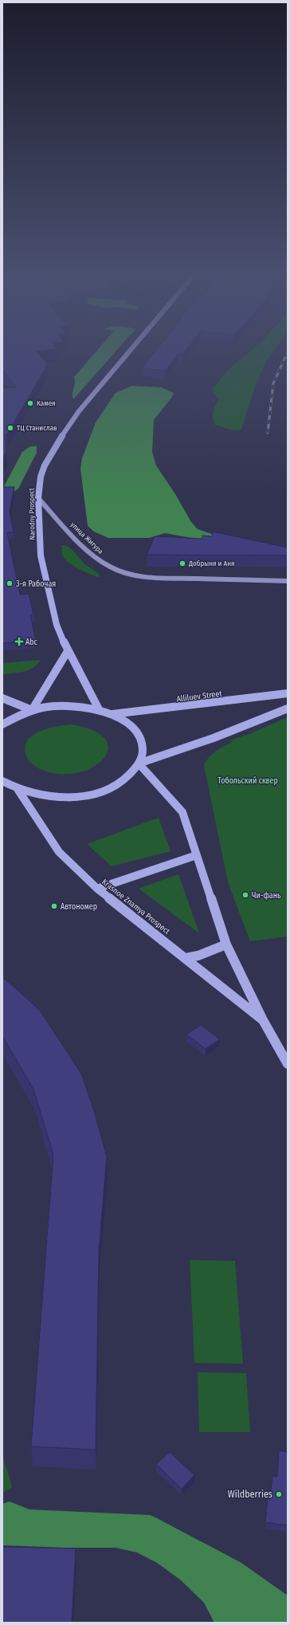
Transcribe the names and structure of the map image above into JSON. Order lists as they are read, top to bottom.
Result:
{
  "streets": {
    "main road": [
      "Narodny Prospect",
      "улица Жигура",
      "Alliluev Street",
      "Krasnoe Znamya Prospect"
    ]
  },
  "crossings": [
    ["Narodny Prospect", "улица Жигура"]
  ],
  "parks": ["Тобольский сквер"],
  "places": {
    "other": [
      "Камея",
      "ТЦ Станислав",
      "Добрыня и Аня",
      "3-я Рабочая",
      "Чи-фань",
      "Автономер",
      "Wildberries"
    ],
    "health": ["Abc"]
  }
}
